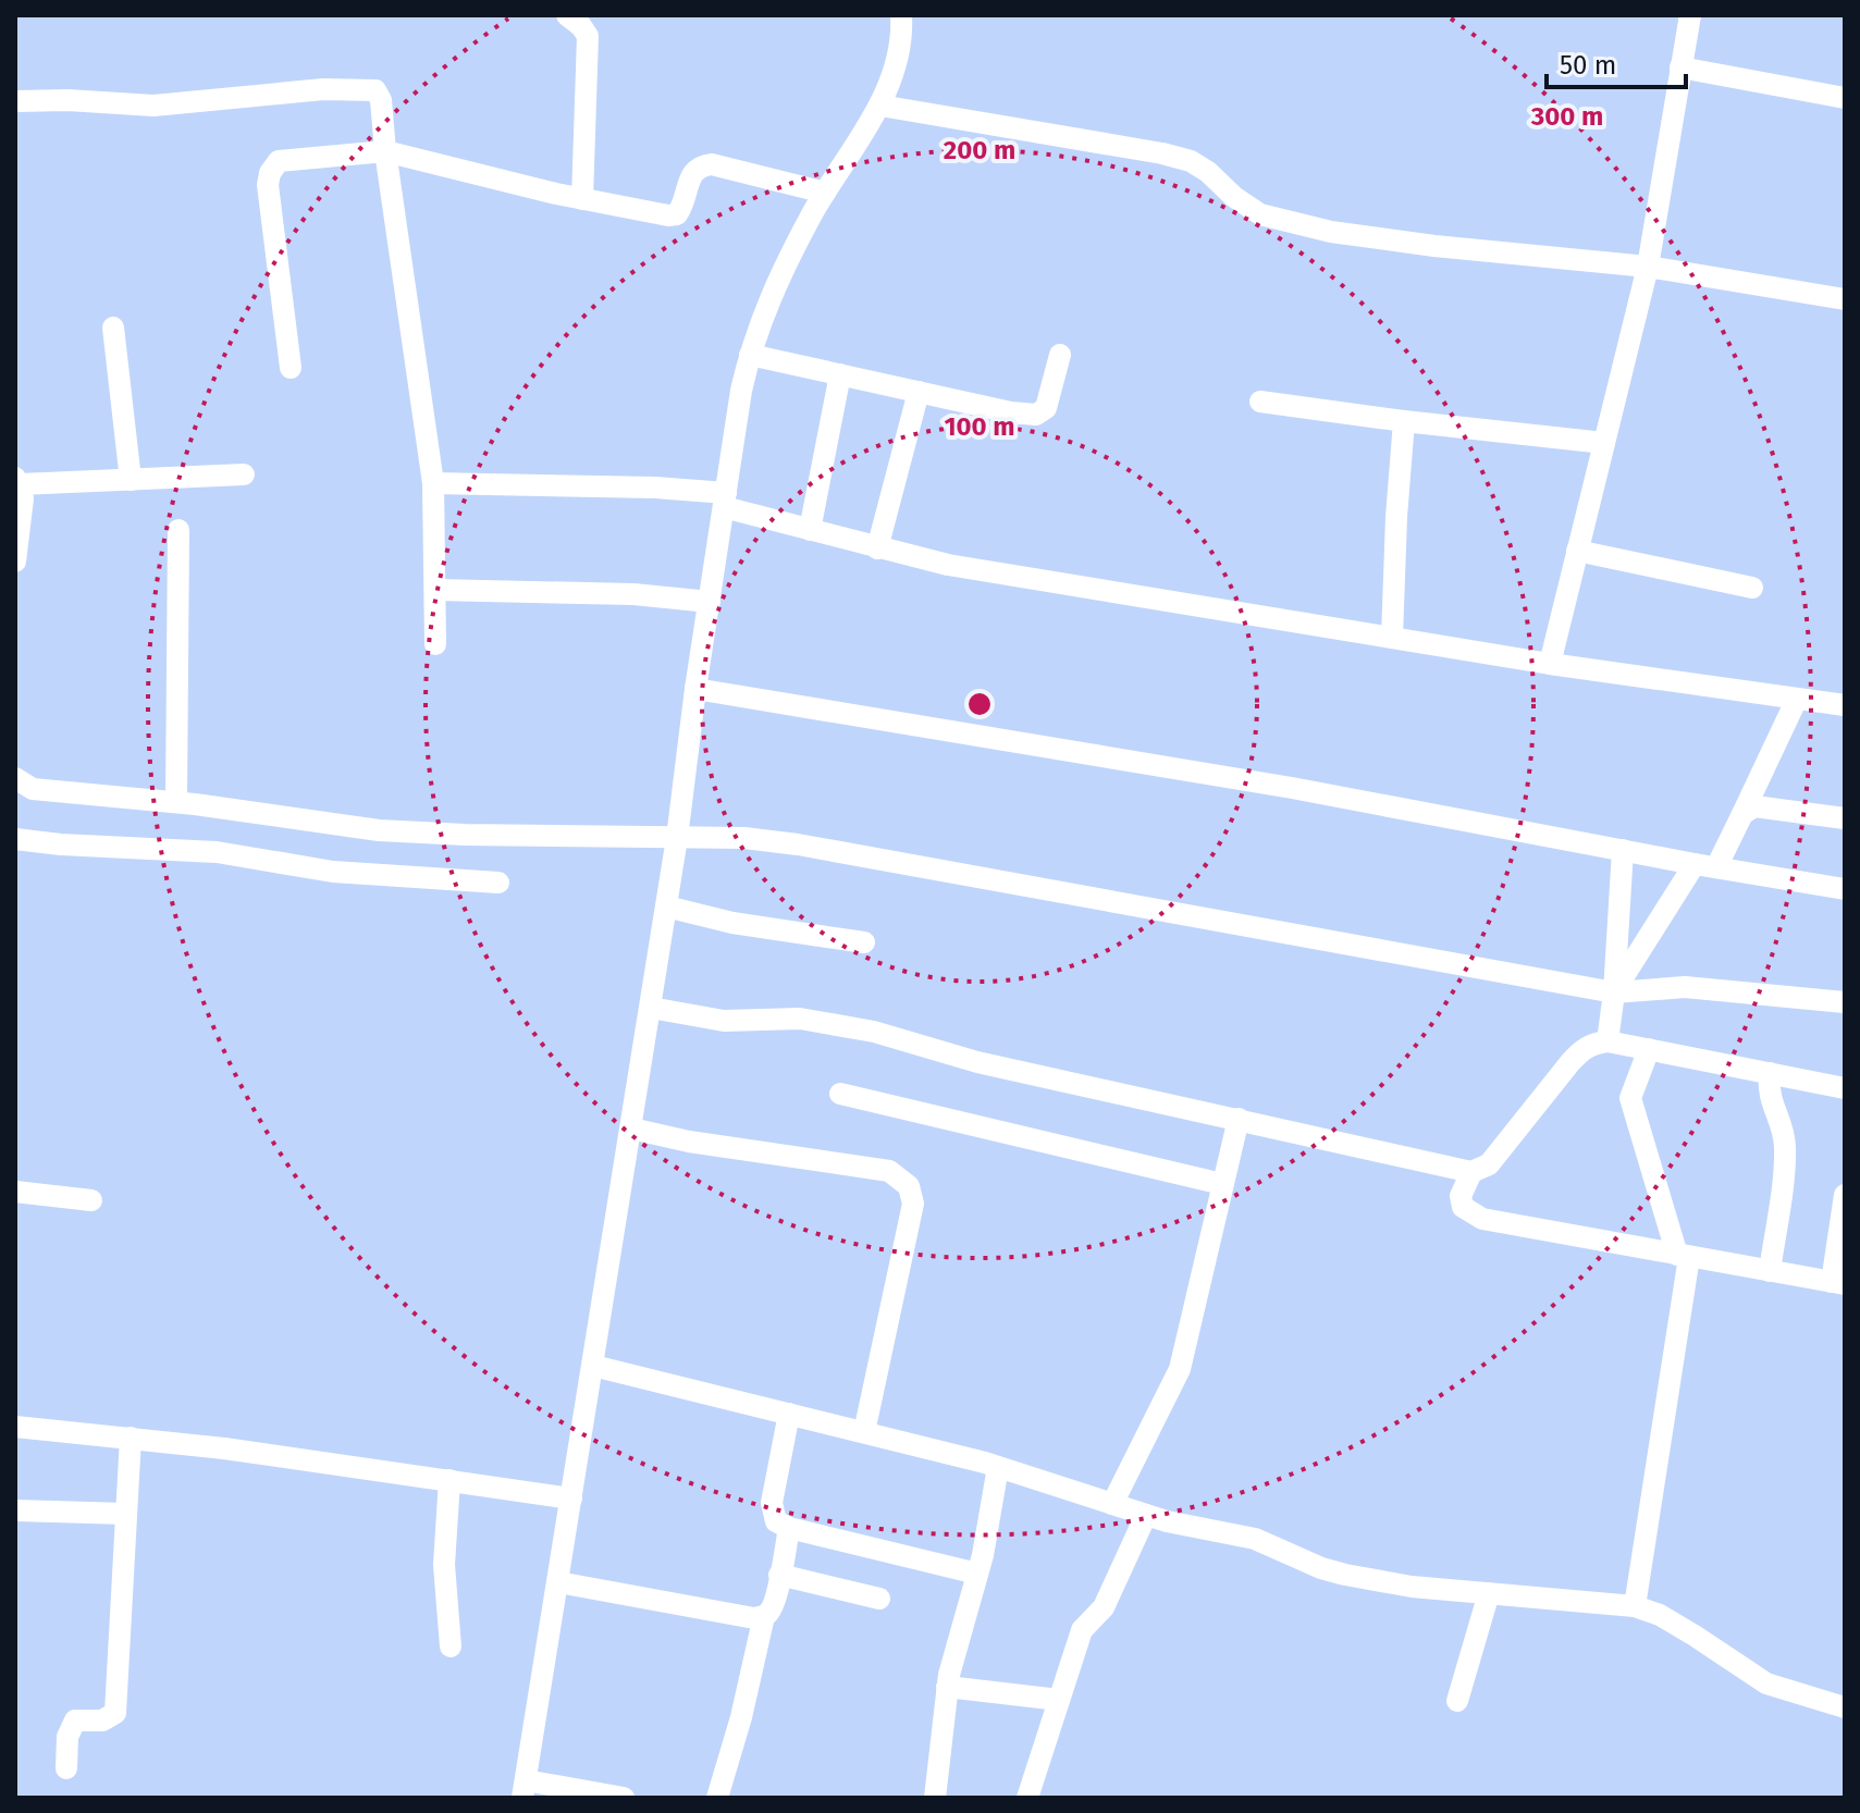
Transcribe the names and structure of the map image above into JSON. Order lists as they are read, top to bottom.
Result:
{
  "scale_bar": "50 m",
  "rings": ["300 m", "200 m", "100 m"]
}
